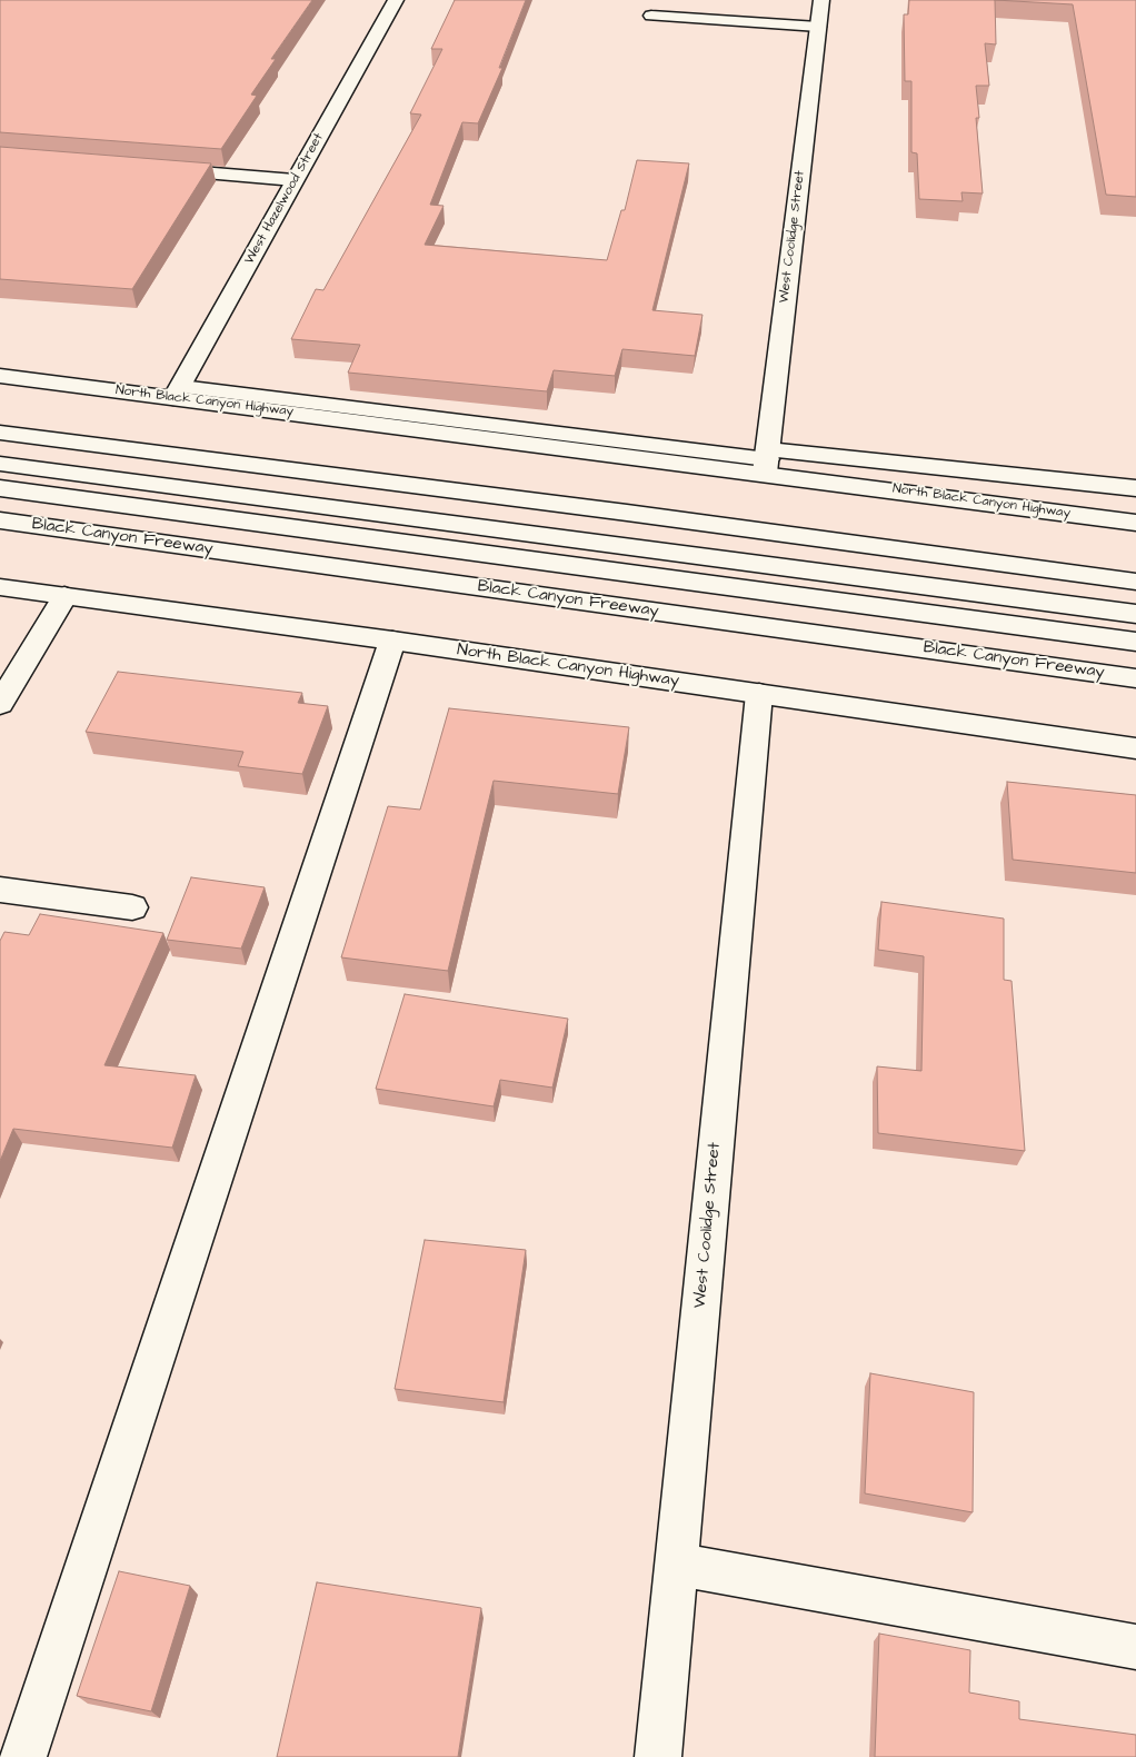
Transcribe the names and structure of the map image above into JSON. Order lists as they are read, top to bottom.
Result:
{
  "streets": {
    "main road": [
      "West Hazelwood Street",
      "West Coolidge Street",
      "North Black Canyon Highway",
      "Black Canyon Freeway"
    ]
  },
  "crossings": [
    ["West Hazelwood Street", "North Black Canyon Highway"],
    ["West Coolidge Street", "North Black Canyon Highway"]
  ]
}
